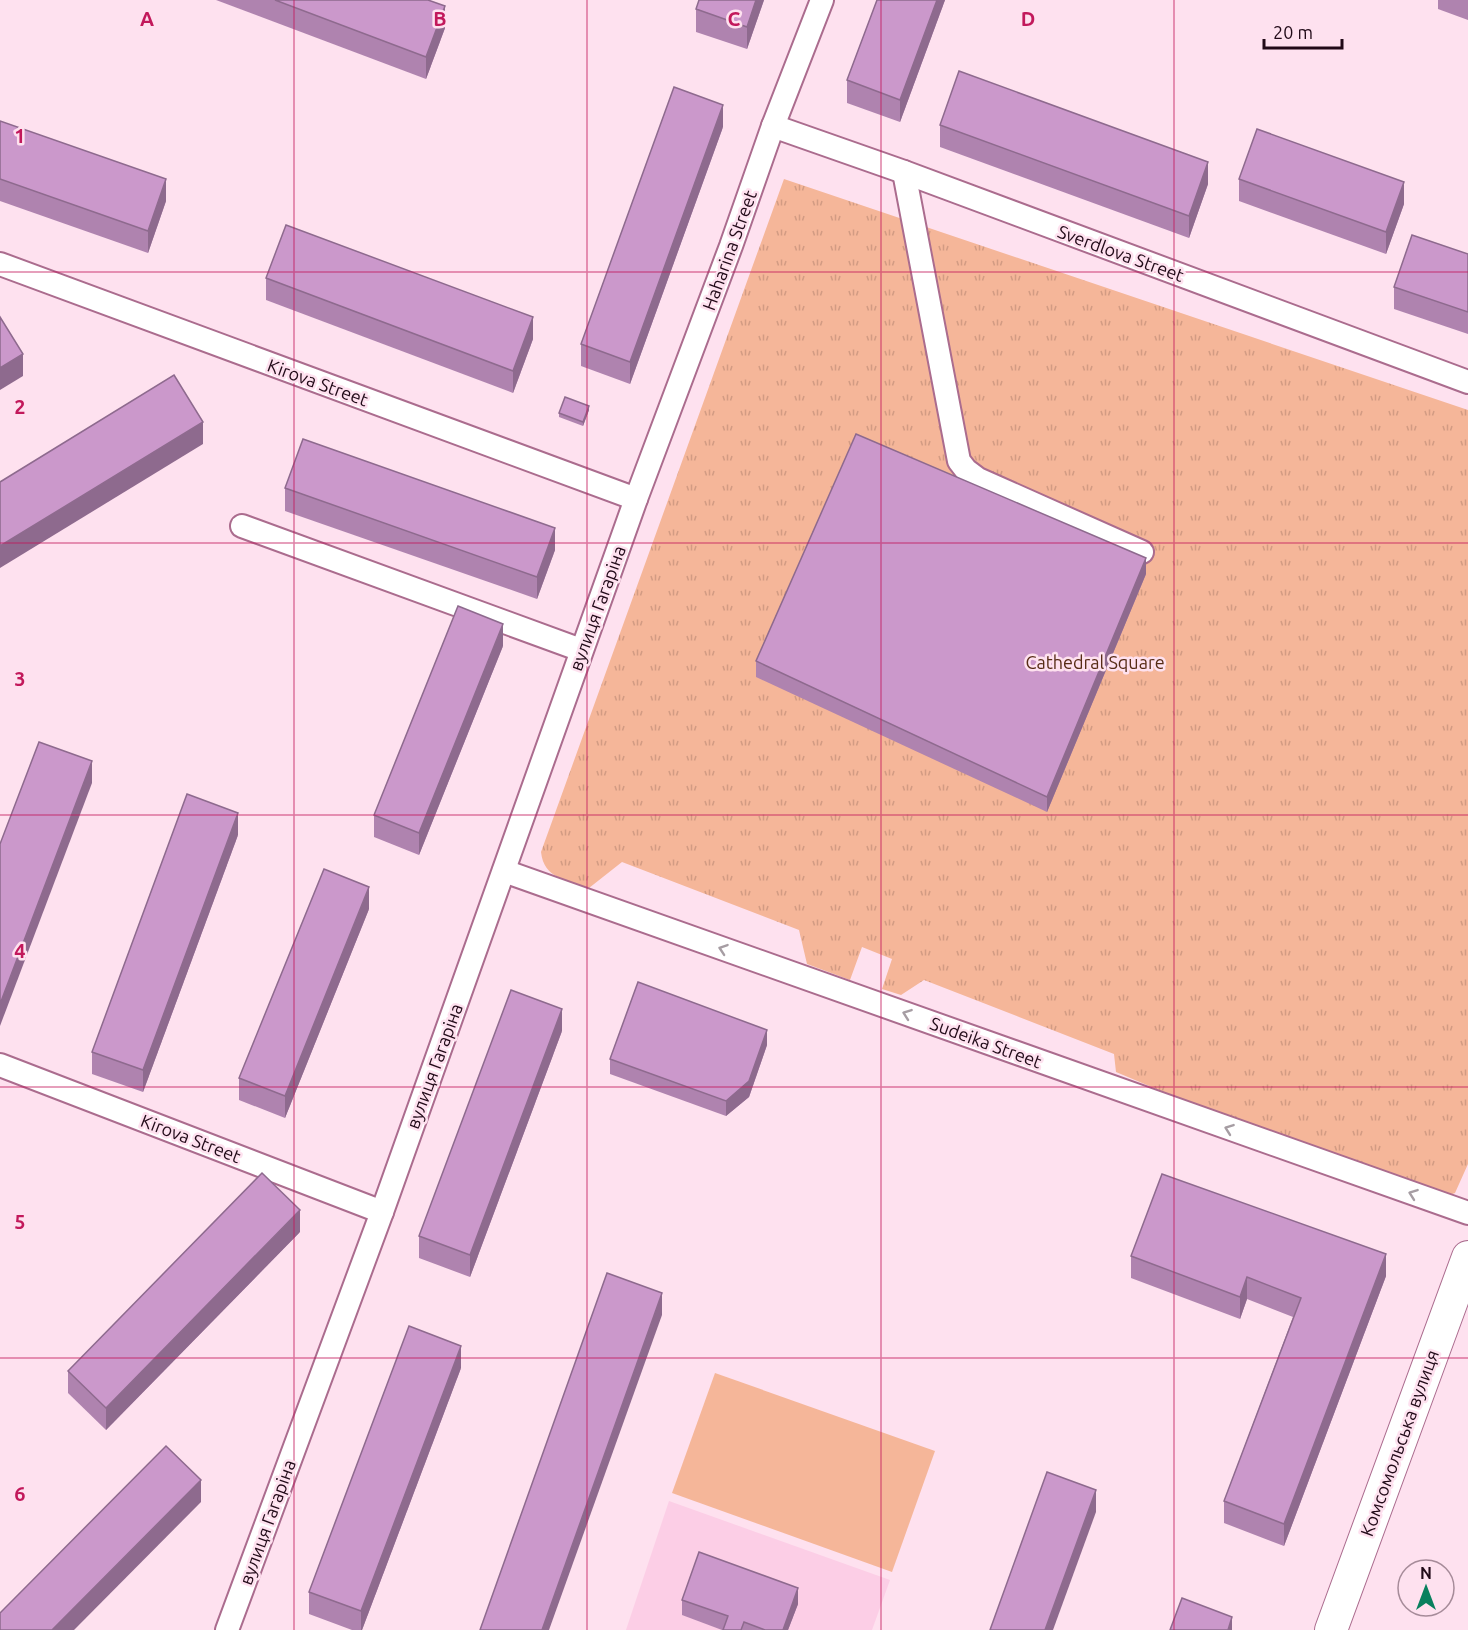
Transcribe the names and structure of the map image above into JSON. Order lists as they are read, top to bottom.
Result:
{
  "streets": {
    "street": [
      "Haharina Street",
      "Sverdlova Street",
      "Kirova Street",
      "вулиця Гагаріна",
      "Sudeika Street",
      "Комсомольська вулиця"
    ]
  },
  "crossings": [
    ["Haharina Street", "Sverdlova Street"],
    ["Haharina Street", "Kirova Street"],
    ["Haharina Street", "вулиця Гагаріна"],
    ["Kirova Street", "вулиця Гагаріна"],
    ["вулиця Гагаріна", "Sudeika Street"]
  ],
  "one_way": ["Sudeika Street"],
  "parks": ["Cathedral Square"],
  "scale_bar": "20 m",
  "north": "top",
  "grid": {
    "columns": [
      "A",
      "B",
      "C",
      "D"
    ],
    "rows": [
      "1",
      "2",
      "3",
      "4",
      "5",
      "6"
    ]
  }
}
